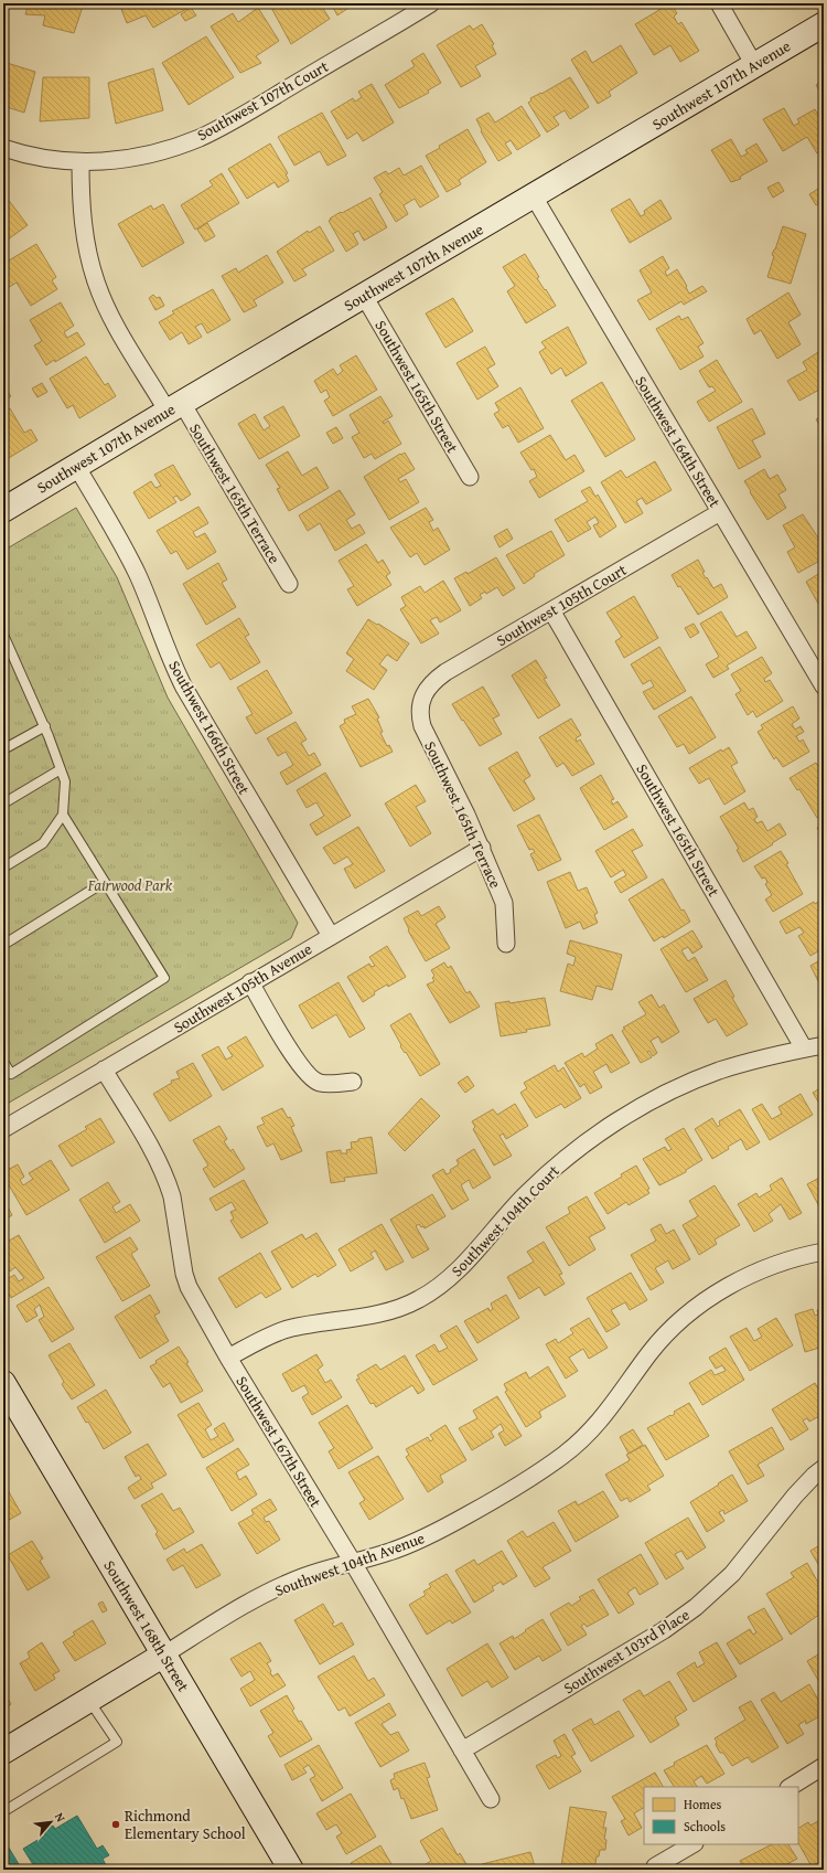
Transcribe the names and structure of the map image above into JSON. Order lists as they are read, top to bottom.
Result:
{
  "streets": {
    "street": [
      "Southwest 107th Avenue",
      "Southwest 107th Court",
      "Southwest 165th Street",
      "Southwest 164th Street",
      "Southwest 165th Terrace",
      "Southwest 105th Court",
      "Southwest 166th Street",
      "Southwest 105th Avenue",
      "Southwest 104th Court",
      "Southwest 167th Street",
      "Southwest 104th Avenue",
      "Southwest 168th Street",
      "Southwest 103rd Place"
    ]
  },
  "crossings": [
    ["Southwest 107th Avenue", "Southwest 165th Street"],
    ["Southwest 107th Avenue", "Southwest 164th Street"],
    ["Southwest 107th Avenue", "Southwest 165th Terrace"],
    ["Southwest 107th Avenue", "Southwest 166th Street"],
    ["Southwest 165th Street", "Southwest 105th Court"],
    ["Southwest 165th Street", "Southwest 104th Court"],
    ["Southwest 164th Street", "Southwest 105th Court"],
    ["Southwest 165th Terrace", "Southwest 105th Court"],
    ["Southwest 165th Terrace", "Southwest 105th Avenue"],
    ["Southwest 166th Street", "Southwest 105th Avenue"],
    ["Southwest 105th Avenue", "Southwest 167th Street"],
    ["Southwest 104th Court", "Southwest 167th Street"],
    ["Southwest 167th Street", "Southwest 104th Avenue"],
    ["Southwest 167th Street", "Southwest 103rd Place"],
    ["Southwest 104th Avenue", "Southwest 168th Street"]
  ],
  "parks": ["Fairwood Park"],
  "places": ["Richmond Elementary School"],
  "legend": ["Homes", "Schools"],
  "north": "top right"
}
